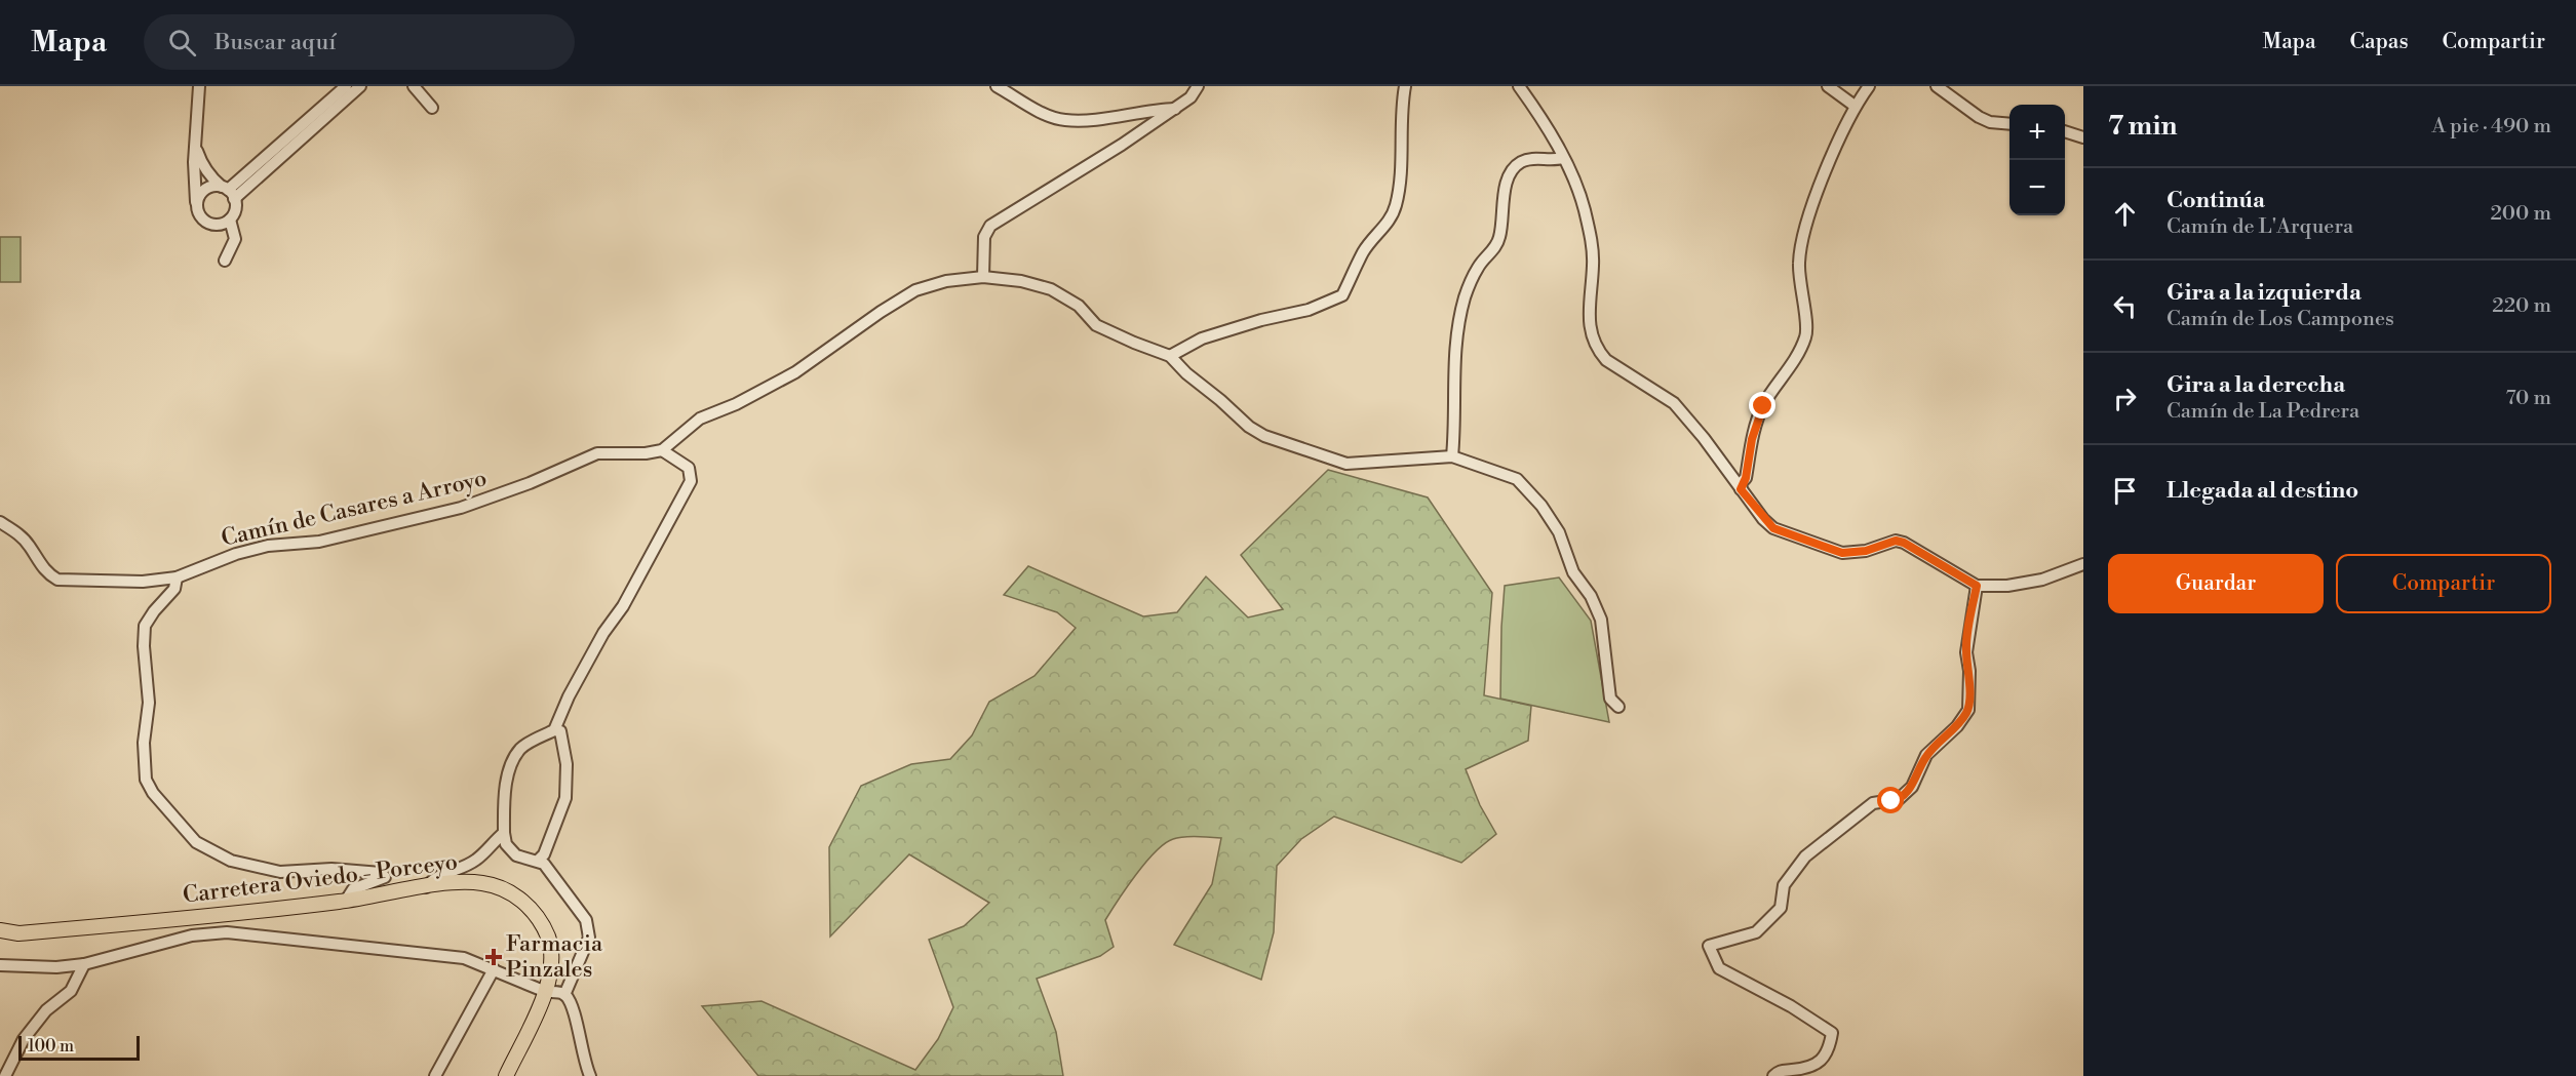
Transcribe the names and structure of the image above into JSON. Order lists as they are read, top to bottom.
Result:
{
  "streets": {
    "main road": ["Carretera Oviedo - Porceyo"],
    "street": ["Camín de Casares a Arroyo"]
  },
  "places": {
    "health": ["Farmacia Pinzales"]
  },
  "scale_bar": "100 m",
  "page": {
    "header": "Mapa",
    "search": "Buscar aquí",
    "nav": ["Mapa", "Capas", "Compartir"],
    "heading": ["7 min", "A pie · 490 m"],
    "map_buttons": ["+", "−"],
    "list": [
      ["Continúa", "Camín de L'Arquera", "200 m"],
      ["Gira a la izquierda", "Camín de Los Campones", "220 m"],
      ["Gira a la derecha", "Camín de La Pedrera", "70 m"],
      "Llegada al destino"
    ],
    "buttons": ["Guardar", "Compartir"],
    "scale": "100 m"
  }
}
